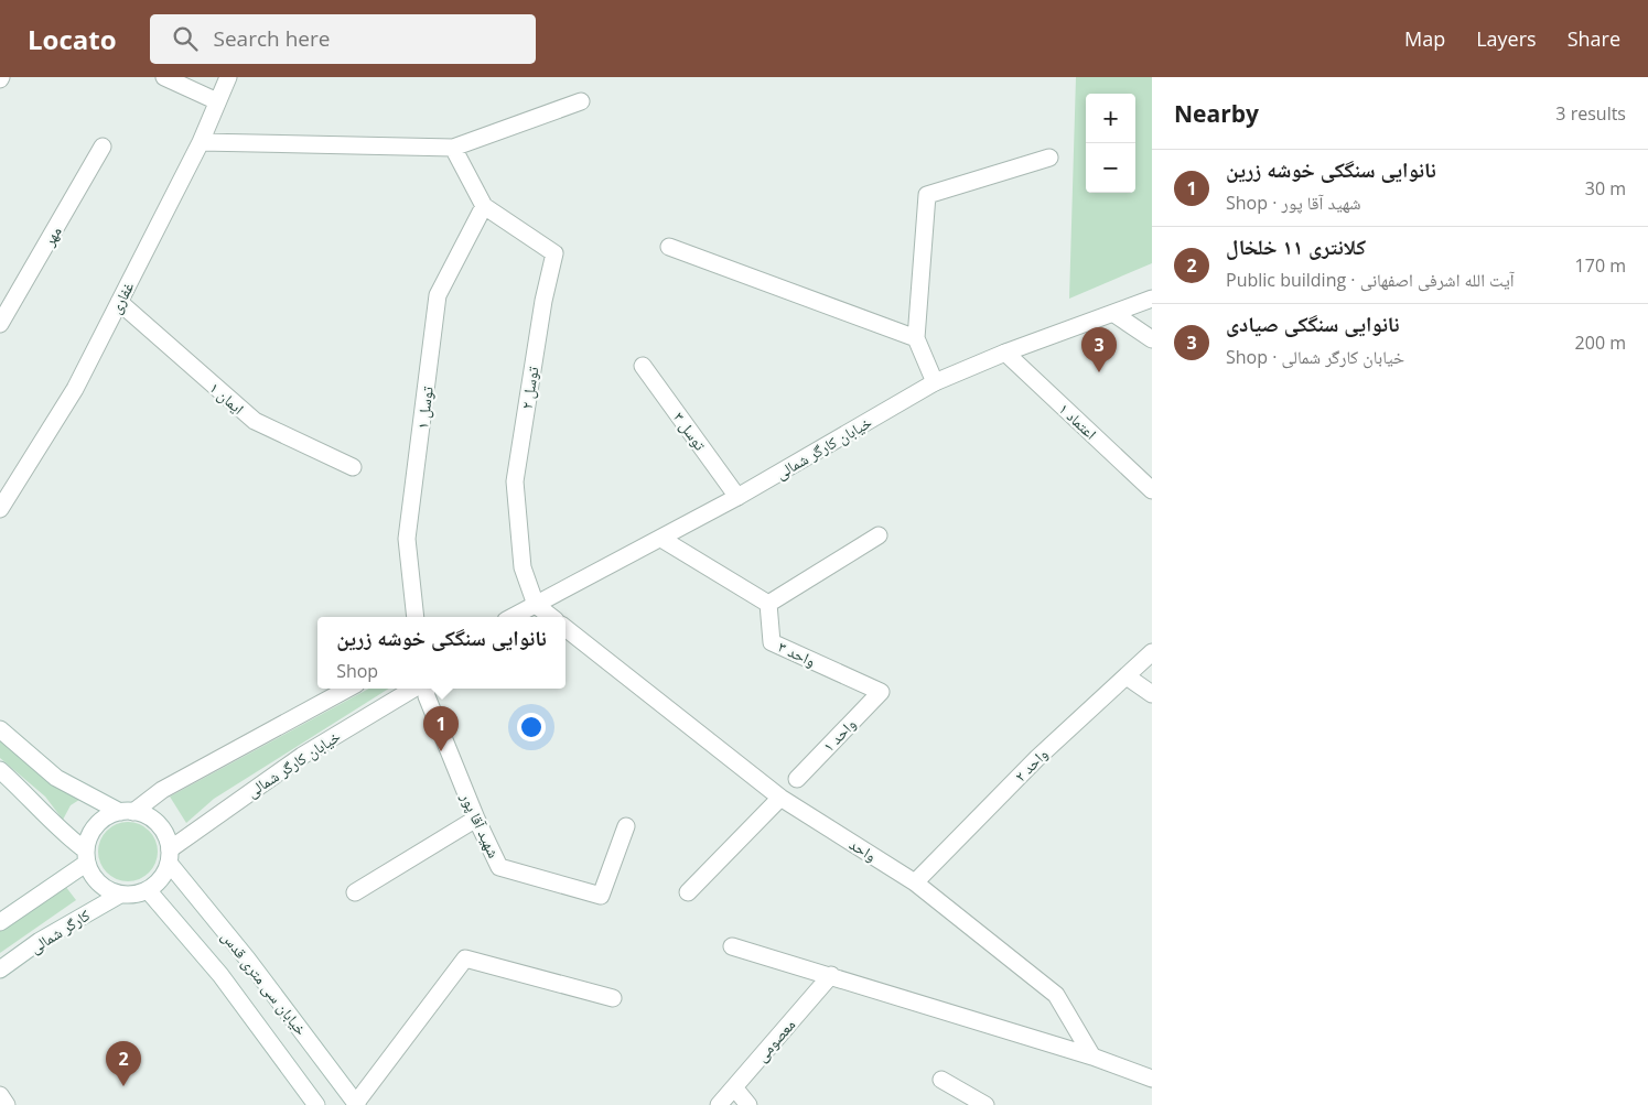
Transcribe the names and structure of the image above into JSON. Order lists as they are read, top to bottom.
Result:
{
  "streets": {
    "street": [
      "مهر",
      "غفاری",
      "توسل ۲",
      "ایمان ۱",
      "توسل ۱",
      "اعتماد ۱",
      "توسل ۳",
      "خیابان کارگر شمالی",
      "واحد ۳",
      "واحد ۱",
      "واحد ۲",
      "شهید آقا پور",
      "واحد",
      "کارگر شمالی",
      "خیابان سی متری قدس",
      "معصومی"
    ]
  },
  "crossings": [
    ["غفاری", "ایمان ۱"],
    ["توسل ۲", "توسل ۱"],
    ["توسل ۲", "خیابان کارگر شمالی"],
    ["اعتماد ۱", "خیابان کارگر شمالی"],
    ["توسل ۳", "خیابان کارگر شمالی"],
    ["خیابان کارگر شمالی", "کارگر شمالی"],
    ["خیابان کارگر شمالی", "خیابان سی متری قدس"],
    ["واحد ۳", "واحد ۱"],
    ["واحد ۲", "واحد"],
    ["کارگر شمالی", "خیابان سی متری قدس"]
  ],
  "page": {
    "header": "Locato",
    "search": "Search here",
    "nav": ["Map", "Layers", "Share"],
    "heading": ["Nearby", "3 results"],
    "map_buttons": ["+", "−"],
    "list": [
      {
        "mark": "1",
        "name": "نانوایی سنگکی خوشه زرین",
        "note": "Shop · شهید آقا پور",
        "value": "30 m"
      },
      {
        "mark": "2",
        "name": "کلانتری ۱۱ خلخال",
        "note": "Public building · آیت الله اشرفی اصفهانی",
        "value": "170 m"
      },
      {
        "mark": "3",
        "name": "نانوایی سنگکی صیادی",
        "note": "Shop · خیابان کارگر شمالی",
        "value": "200 m"
      }
    ],
    "pins": ["3", "1", "2"],
    "popup": ["نانوایی سنگکی خوشه زرین", "Shop"]
  }
}
